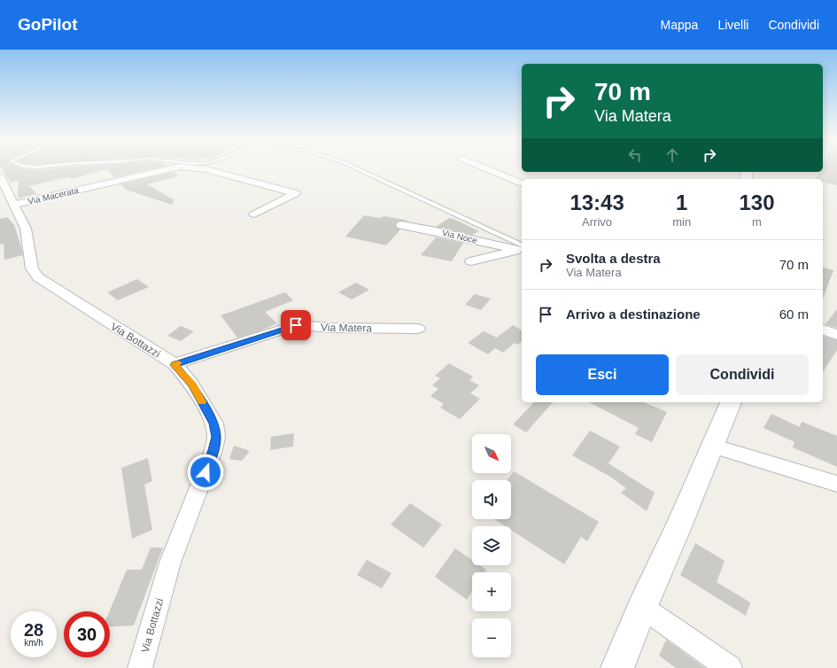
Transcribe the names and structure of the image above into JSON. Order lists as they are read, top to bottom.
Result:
{
  "streets": {
    "street": [
      "Via Macerata",
      "Via Noce",
      "Via Matera",
      "Via Bottazzi"
    ]
  },
  "crossings": [
    ["Via Macerata", "Via Bottazzi"],
    ["Via Matera", "Via Bottazzi"]
  ],
  "north": "bottom right",
  "page": {
    "header": "GoPilot",
    "nav": ["Mappa", "Livelli", "Condividi"],
    "turn": ["70 m", "Via Matera"],
    "eta": [
      "13:43",
      "Arrivo",
      "1",
      "min",
      "130",
      "m"
    ],
    "list": [
      {
        "name": "Svolta a destra",
        "note": "Via Matera",
        "value": "70 m"
      },
      {
        "name": "Arrivo a destinazione",
        "value": "60 m"
      }
    ],
    "buttons": ["Esci", "Condividi"],
    "map_buttons": ["+", "−"],
    "speed": "28 km/h",
    "limit": "30"
  }
}
